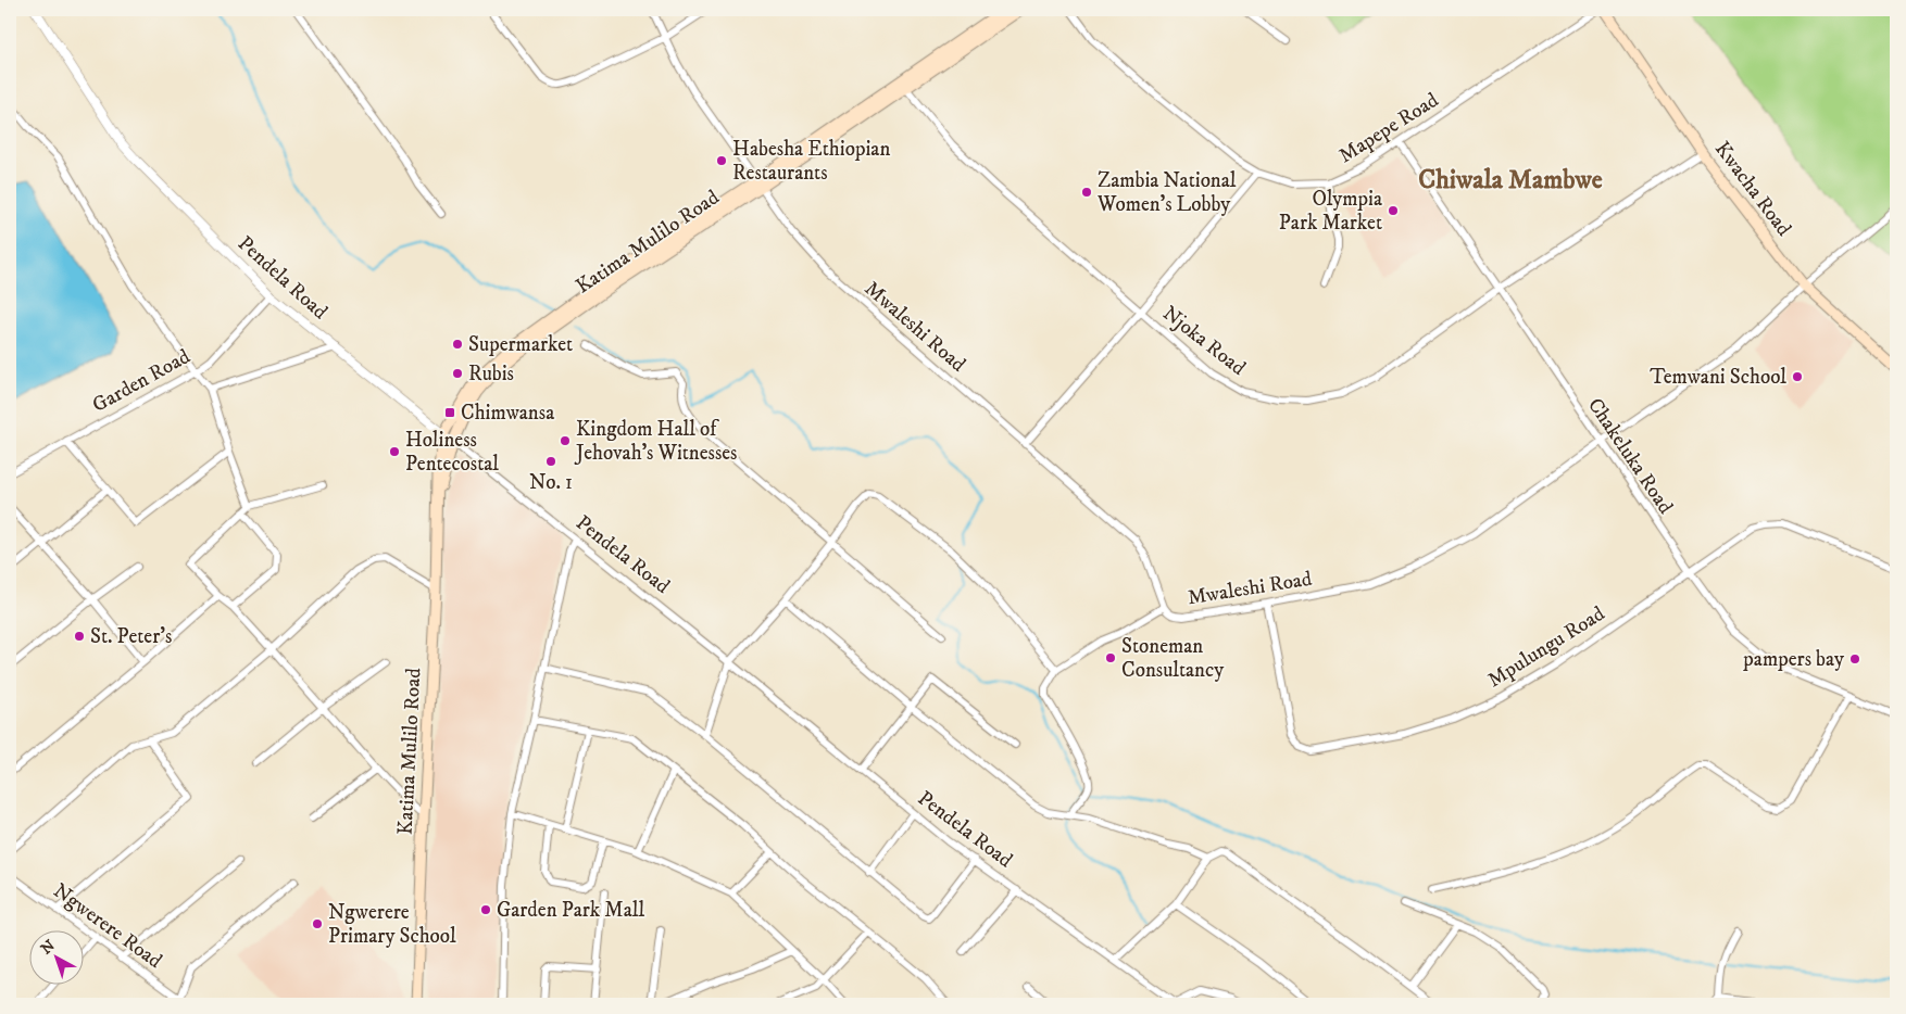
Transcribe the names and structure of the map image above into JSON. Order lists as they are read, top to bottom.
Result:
{
  "streets": {
    "main road": ["Kwacha Road", "Katima Mulilo Road"],
    "street": [
      "Mapepe Road",
      "Pendela Road",
      "Mwaleshi Road",
      "Njoka Road",
      "Garden Road",
      "Chakeluka Road",
      "Mpulungu Road",
      "Ngwerere Road"
    ]
  },
  "crossings": [
    ["Mapepe Road", "Chakeluka Road"],
    ["Kwacha Road", "Mwaleshi Road"],
    ["Kwacha Road", "Njoka Road"],
    ["Katima Mulilo Road", "Pendela Road"],
    ["Katima Mulilo Road", "Mwaleshi Road"],
    ["Katima Mulilo Road", "Njoka Road"],
    ["Pendela Road", "Garden Road"],
    ["Mwaleshi Road", "Chakeluka Road"],
    ["Mwaleshi Road", "Mpulungu Road"],
    ["Njoka Road", "Chakeluka Road"],
    ["Chakeluka Road", "Mpulungu Road"]
  ],
  "districts": ["Chiwala Mambwe"],
  "places": {
    "other": [
      "Habesha Ethiopian Restaurants",
      "Zambia National Women's Lobby",
      "Olympia Park Market",
      "Supermarket",
      "Rubis",
      "Temwani School",
      "Kingdom Hall of Jehovah's Witnesses",
      "Holiness Pentecostal",
      "No. 1",
      "St. Peter's",
      "Stoneman Consultancy",
      "pampers bay",
      "Garden Park Mall",
      "Ngwerere Primary School"
    ],
    "transit": ["Chimwansa"]
  },
  "north": "top left"
}
